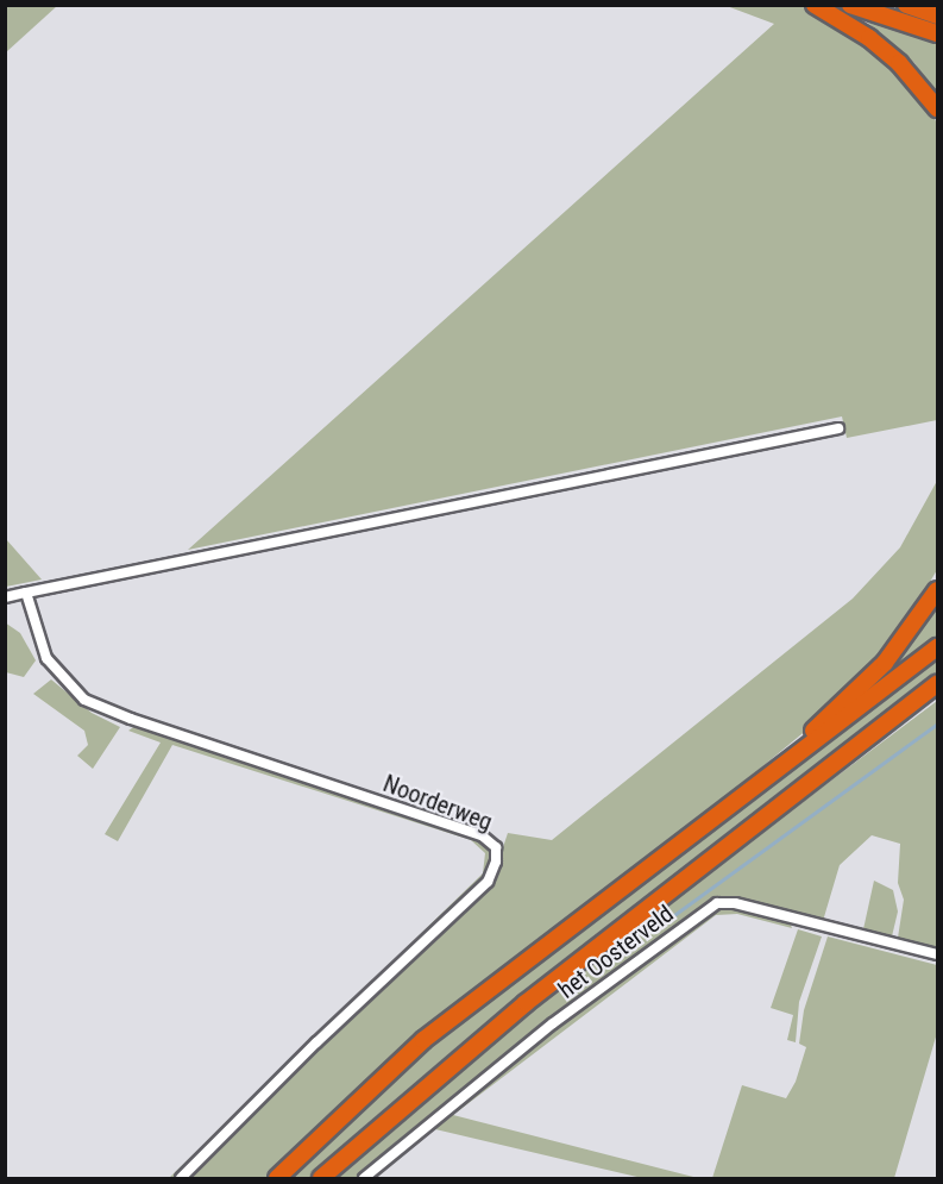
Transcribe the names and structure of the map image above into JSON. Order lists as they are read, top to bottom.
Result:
{
  "streets": {
    "street": ["Noorderweg", "het Oosterveld"]
  }
}
